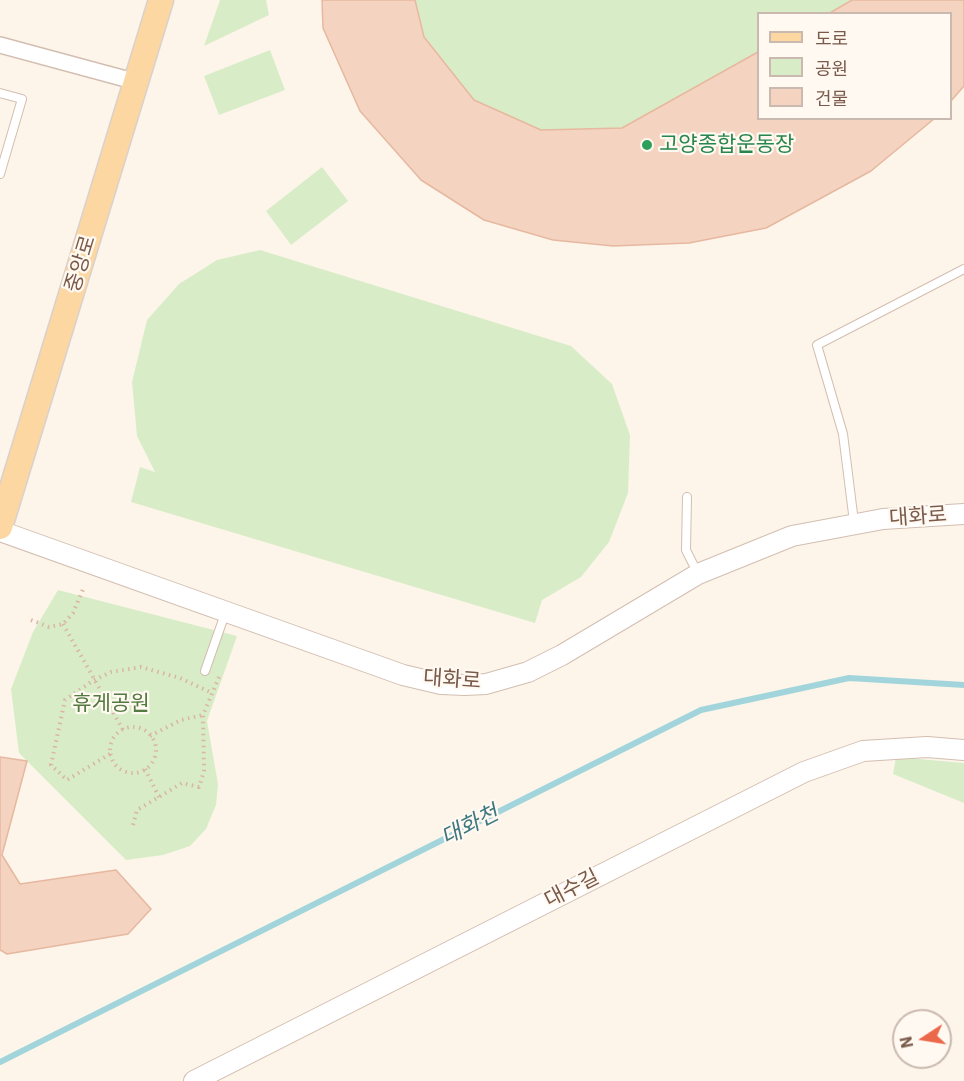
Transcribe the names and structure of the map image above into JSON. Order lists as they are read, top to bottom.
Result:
{
  "streets": {
    "main road": ["중앙로"],
    "street": ["대화로", "대수길"]
  },
  "crossings": [
    ["중앙로", "대화로"]
  ],
  "water": ["대화천"],
  "parks": ["휴게공원"],
  "places": ["고양종합운동장"],
  "legend": ["도로", "공원", "건물"],
  "north": "left"
}
